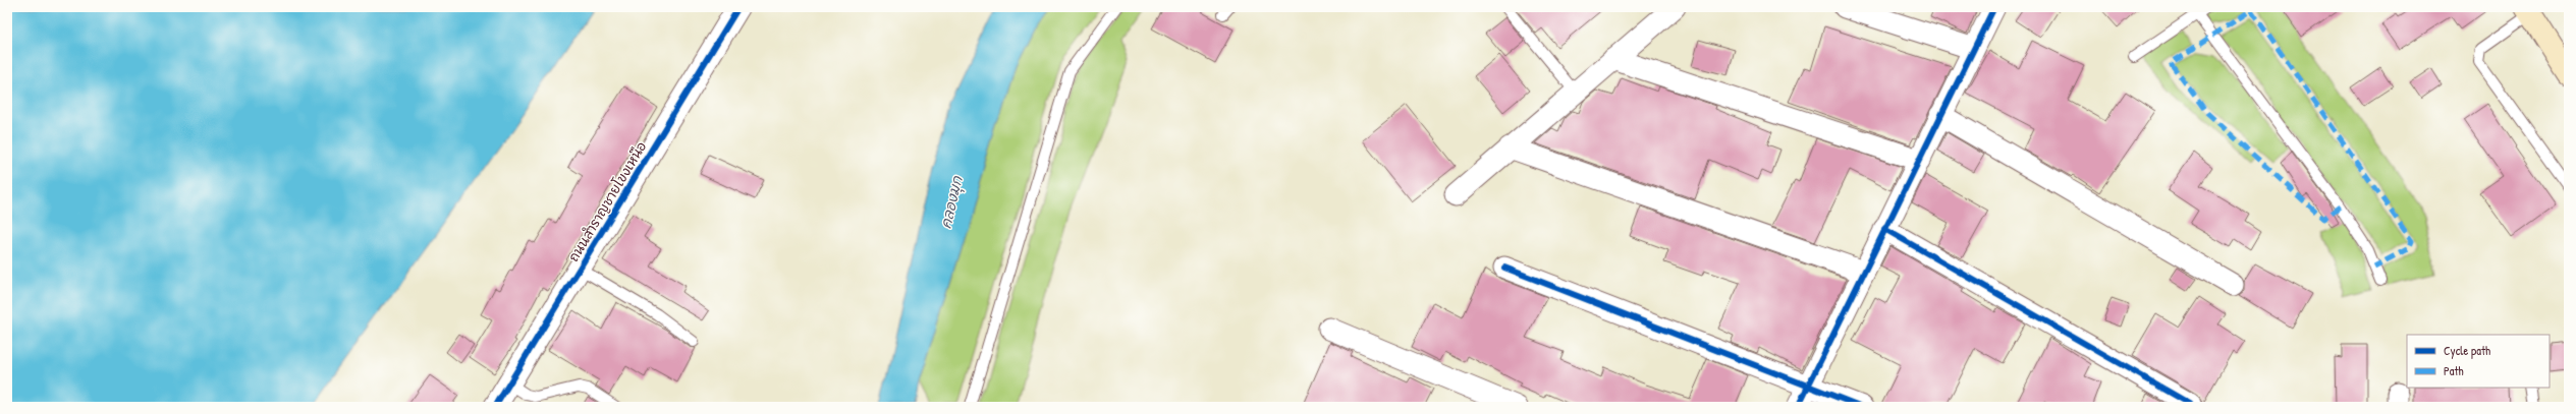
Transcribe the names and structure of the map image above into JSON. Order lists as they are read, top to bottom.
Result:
{
  "streets": {
    "street": ["ถนนสำราญชายโขงเหนือ"]
  },
  "water": ["คลองมุก"],
  "legend": ["Cycle path", "Path"]
}
